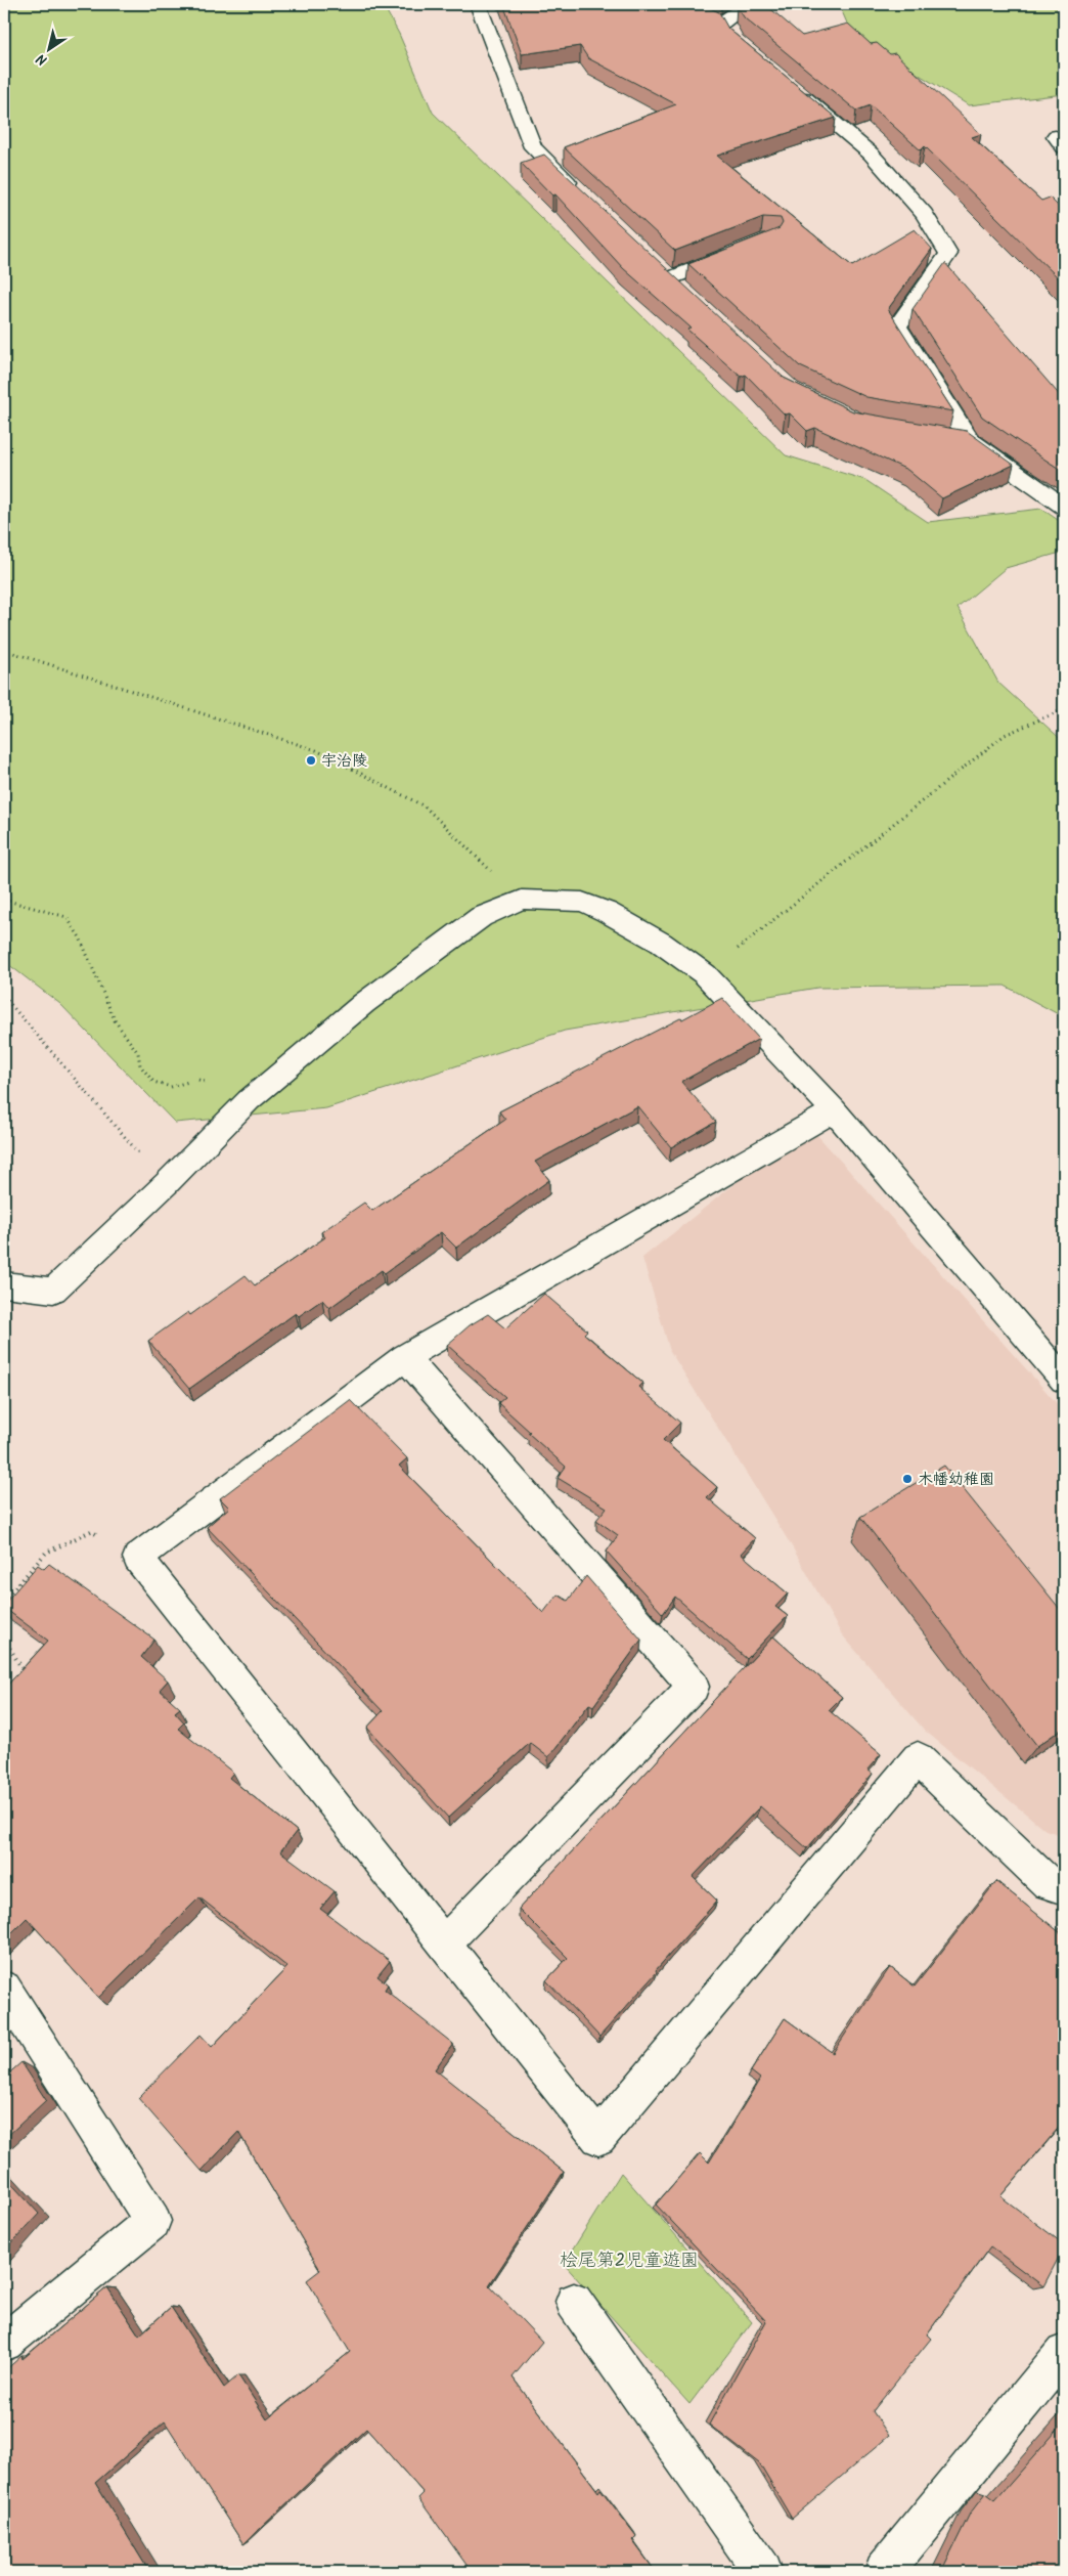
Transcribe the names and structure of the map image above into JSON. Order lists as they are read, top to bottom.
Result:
{
  "parks": ["桧尾第2児童遊園"],
  "places": ["宇治陵", "木幡幼稚園"],
  "north": "bottom left"
}
